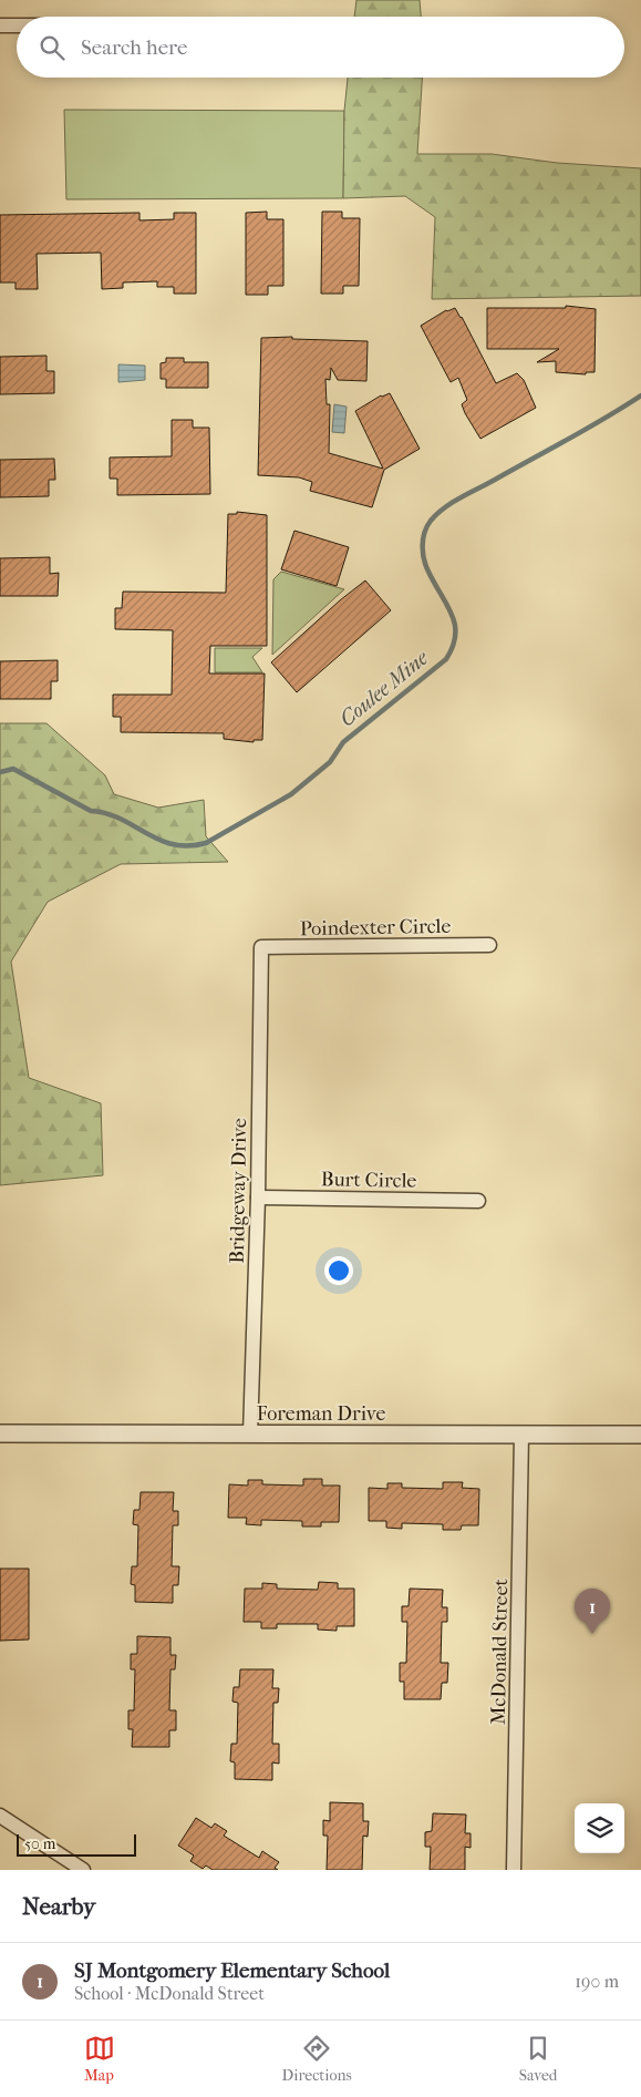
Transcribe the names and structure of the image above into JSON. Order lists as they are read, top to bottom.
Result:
{
  "streets": {
    "street": [
      "Poindexter Circle",
      "Burt Circle",
      "Bridgeway Drive",
      "Foreman Drive",
      "McDonald Street"
    ]
  },
  "crossings": [
    ["Poindexter Circle", "Bridgeway Drive"],
    ["Burt Circle", "Bridgeway Drive"],
    ["Bridgeway Drive", "Foreman Drive"],
    ["Foreman Drive", "McDonald Street"]
  ],
  "water": ["Coulee Mine"],
  "scale_bar": "50 m",
  "page": {
    "search": "Search here",
    "pins": "1",
    "scale": "50 m",
    "heading": "Nearby",
    "list": [
      {
        "mark": "1",
        "name": "SJ Montgomery Elementary School",
        "note": "School · McDonald Street",
        "value": "190 m"
      }
    ],
    "nav": ["Map", "Directions", "Saved"]
  }
}
